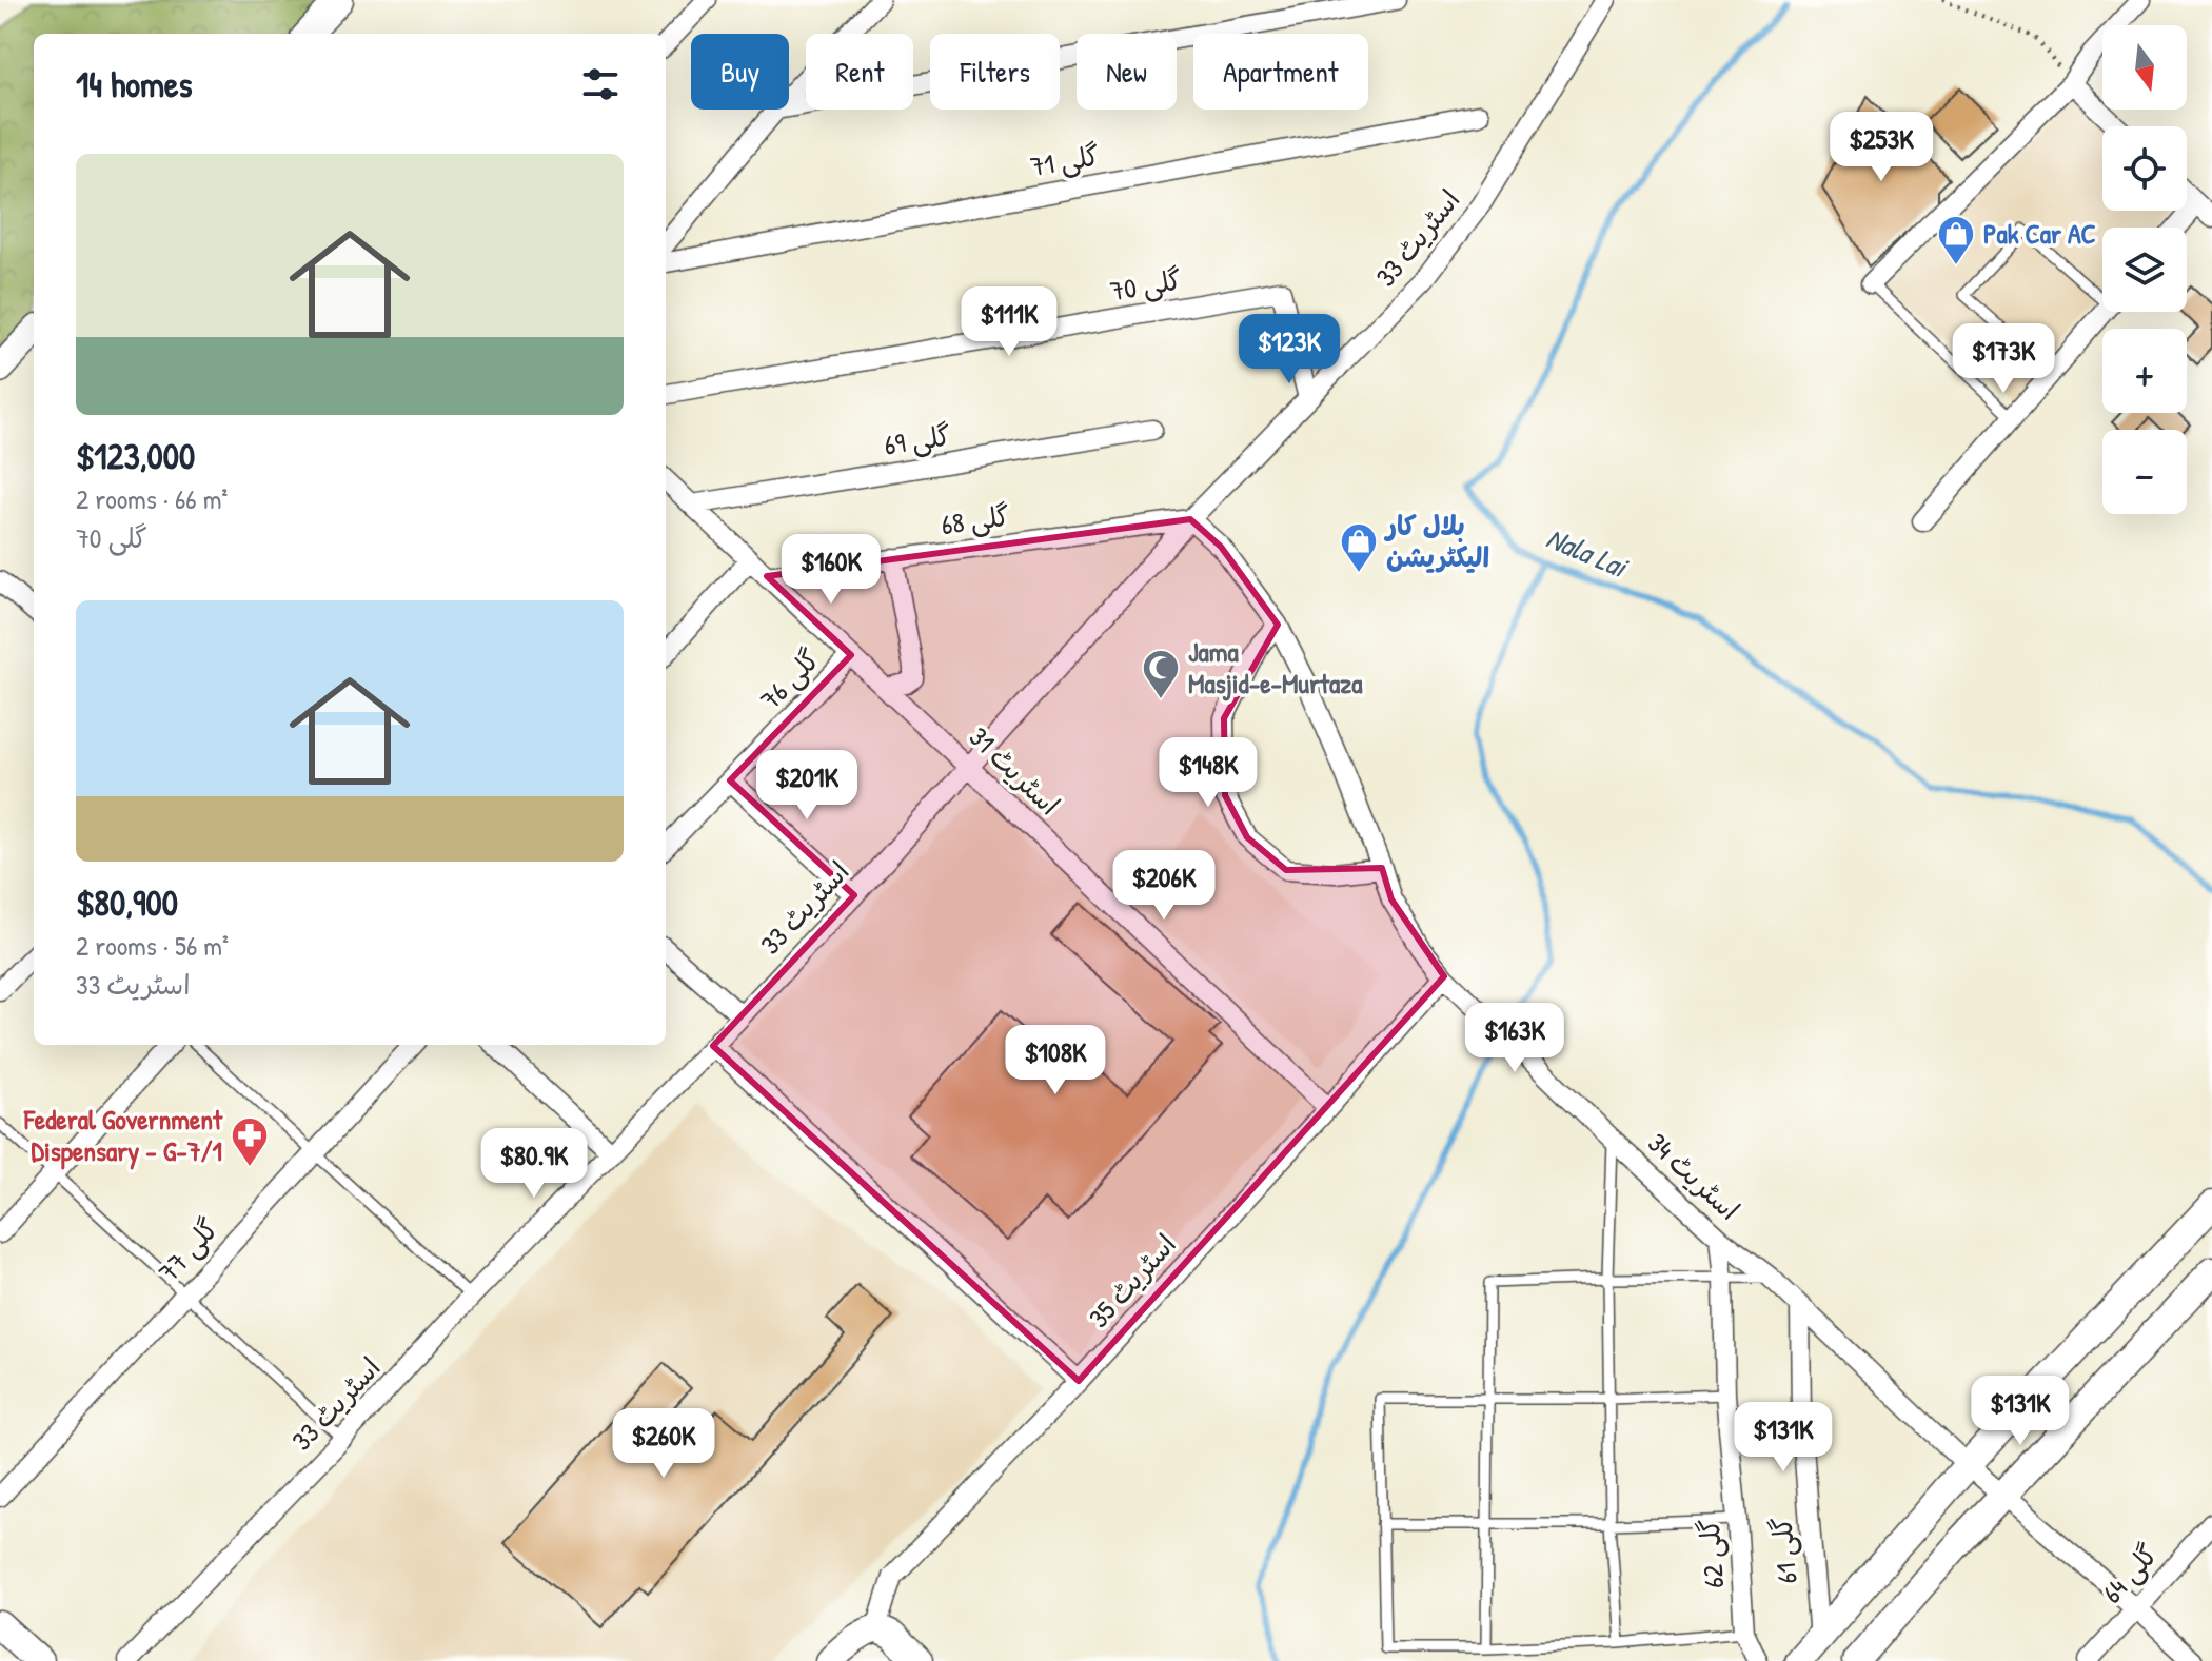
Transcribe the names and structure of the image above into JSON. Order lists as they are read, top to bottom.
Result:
{
  "streets": {
    "street": [
      "گلی 71",
      "اسٹریٹ 33",
      "گلی 70",
      "گلی 69",
      "گلی 68",
      "گلی 76",
      "اسٹریٹ 31",
      "اسٹریٹ 34",
      "گلی 77",
      "اسٹریٹ 35",
      "گلی 61",
      "گلی 62",
      "گلی 64"
    ]
  },
  "crossings": [
    ["اسٹریٹ 33", "گلی 70"],
    ["اسٹریٹ 33", "گلی 68"],
    ["اسٹریٹ 33", "اسٹریٹ 31"],
    ["اسٹریٹ 33", "اسٹریٹ 34"],
    ["گلی 69", "اسٹریٹ 31"],
    ["گلی 68", "اسٹریٹ 31"],
    ["گلی 68", "اسٹریٹ 34"],
    ["گلی 76", "اسٹریٹ 31"],
    ["اسٹریٹ 31", "اسٹریٹ 35"],
    ["اسٹریٹ 34", "اسٹریٹ 35"],
    ["اسٹریٹ 34", "گلی 61"],
    ["اسٹریٹ 34", "گلی 62"],
    ["اسٹریٹ 34", "گلی 64"]
  ],
  "water": ["Nala Lai"],
  "places": {
    "shop": ["Pak Car AC", "بلال کار الیکٹریشن"],
    "mosque": ["Jama Masjid-e-Murtaza"],
    "pharmacy": ["Federal Government Dispensary - G-7/1"]
  },
  "north": "bottom",
  "page": {
    "map_buttons": ["+", "−"],
    "chip": [
      "Buy",
      "Rent",
      "Filters",
      "New",
      "Apartment"
    ],
    "heading": "14 homes",
    "price": [
      "$253K",
      "$111K",
      "$123K",
      "$173K",
      "$160K",
      "$148K",
      "$201K",
      "$206K",
      "$163K",
      "$108K",
      "$80.9K",
      "$131K",
      "$131K",
      "$260K"
    ],
    "list": [
      {
        "name": "$123,000",
        "note": "2 rooms · 66 m² · گلی 70"
      },
      {
        "name": "$80,900",
        "note": "2 rooms · 56 m² · اسٹریٹ 33"
      }
    ]
  }
}
